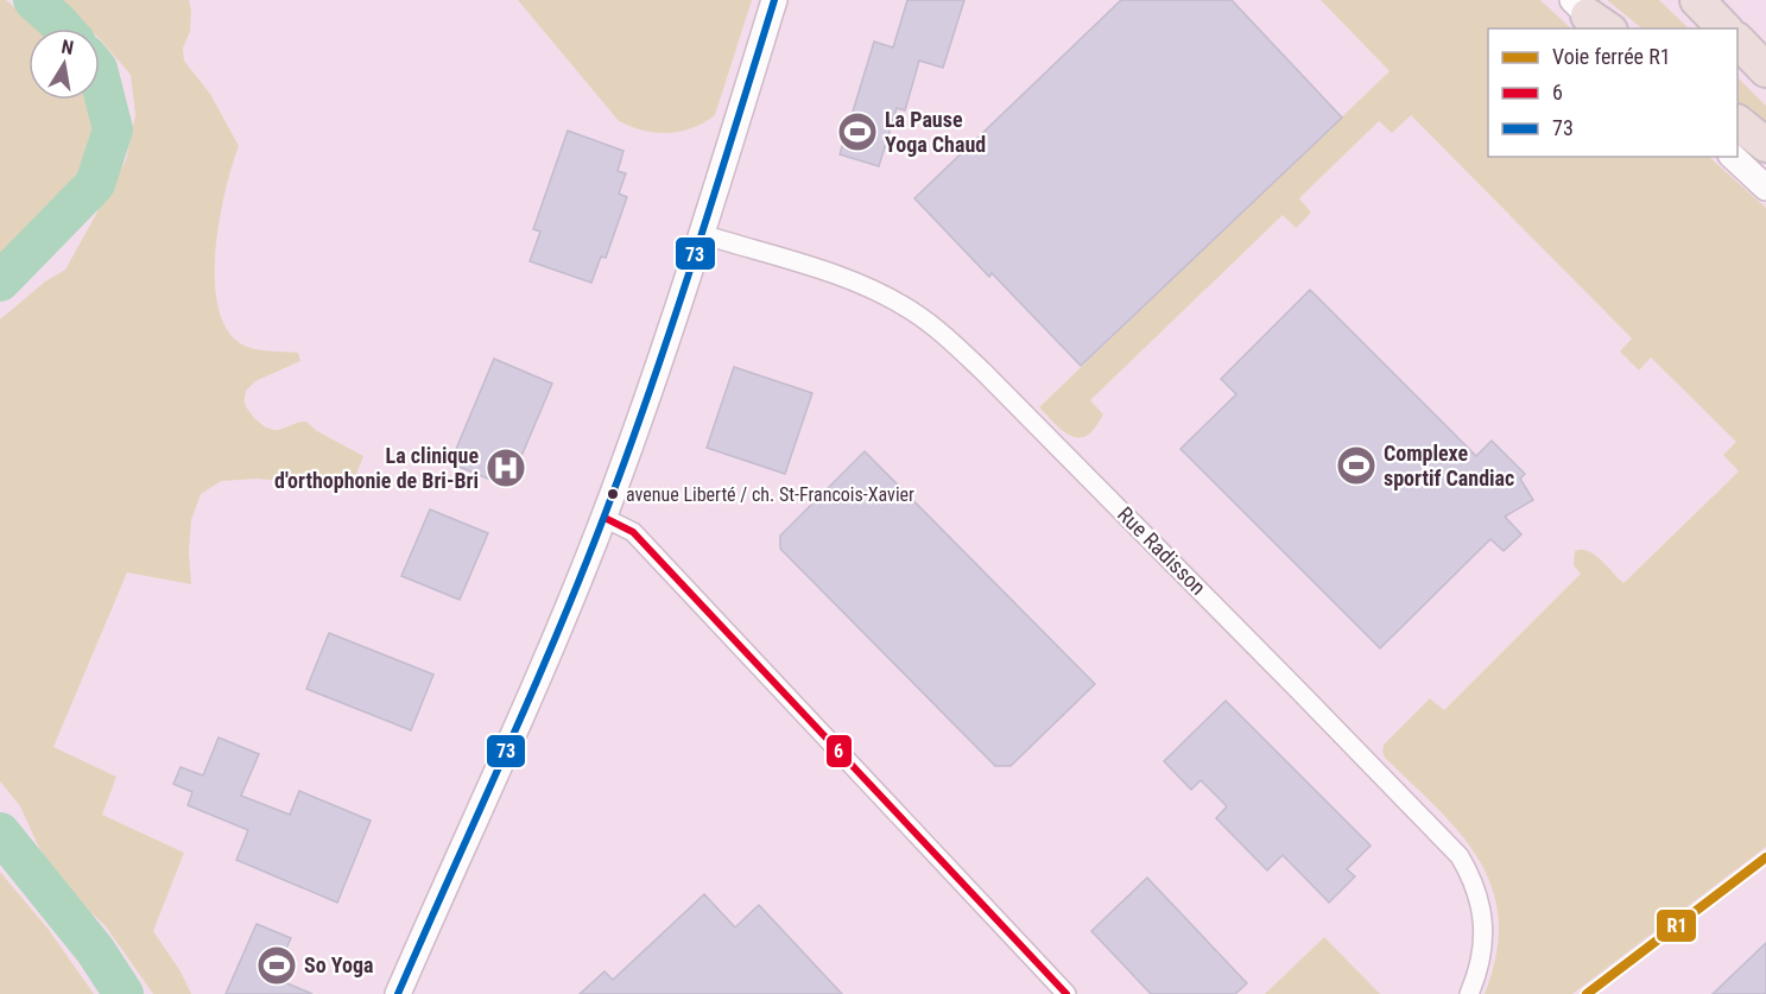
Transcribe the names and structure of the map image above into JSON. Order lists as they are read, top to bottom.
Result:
{
  "streets": {
    "street": ["Rue Radisson"]
  },
  "places": {
    "sports": ["La Pause Yoga Chaud", "Complexe sportif Candiac", "So Yoga"],
    "hospital": ["La clinique d'orthophonie de Bri-Bri"],
    "other": ["avenue Liberté / ch. St-Francois-Xavier"]
  },
  "lines": ["transit line 73", "transit line 6", "rail line R1"],
  "legend": ["Voie ferrée R1", "6", "73"],
  "north": "top"
}
